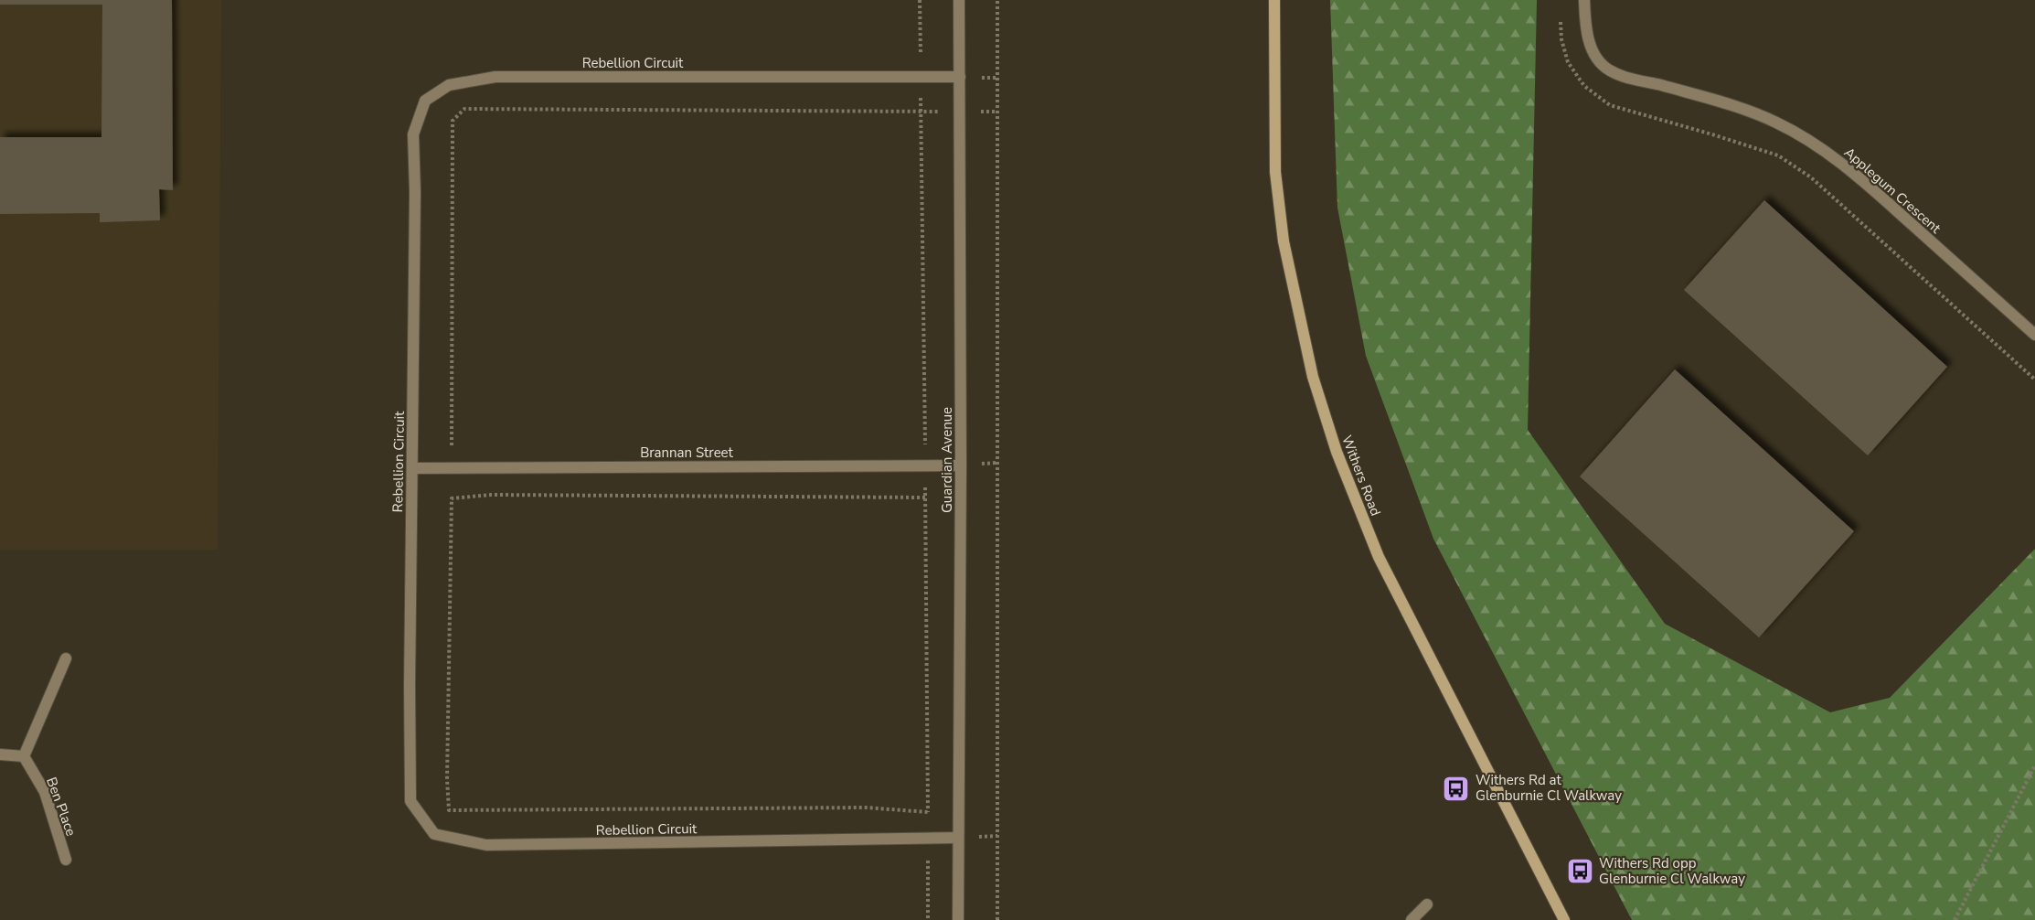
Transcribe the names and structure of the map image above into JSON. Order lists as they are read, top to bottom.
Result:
{
  "streets": {
    "main road": ["Withers Road"],
    "street": [
      "Rebellion Circuit",
      "Applegum Crescent",
      "Brannan Street",
      "Guardian Avenue",
      "Ben Place"
    ]
  },
  "crossings": [
    ["Rebellion Circuit", "Brannan Street"],
    ["Rebellion Circuit", "Guardian Avenue"],
    ["Brannan Street", "Guardian Avenue"]
  ],
  "places": {
    "bus stop": ["Withers Rd at Glenburnie Cl Walkway", "Withers Rd opp Glenburnie Cl Walkway"]
  }
}
